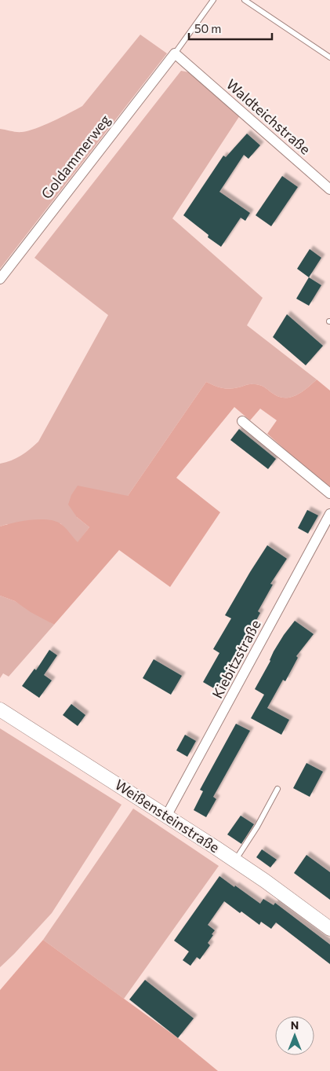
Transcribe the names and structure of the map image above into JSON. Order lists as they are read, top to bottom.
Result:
{
  "streets": {
    "street": [
      "Waldteichstraße",
      "Goldammerweg",
      "Kiebitzstraße",
      "Weißensteinstraße"
    ]
  },
  "crossings": [
    ["Waldteichstraße", "Goldammerweg"],
    ["Kiebitzstraße", "Weißensteinstraße"]
  ],
  "scale_bar": "50 m",
  "north": "top"
}
